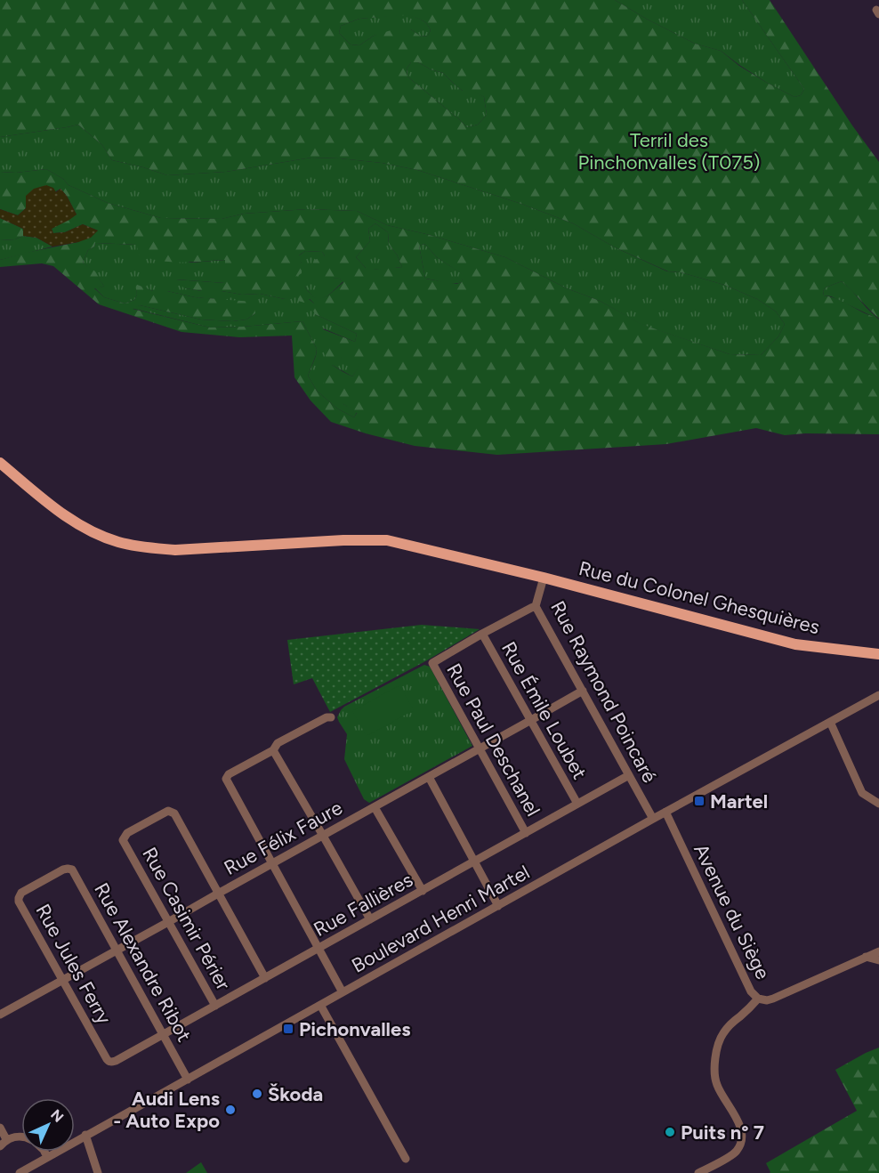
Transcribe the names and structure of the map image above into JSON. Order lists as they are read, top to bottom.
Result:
{
  "streets": {
    "main road": ["Rue du Colonel Ghesquières"],
    "street": [
      "Rue Raymond Poincaré",
      "Rue Émile Loubet",
      "Rue Paul Deschanel",
      "Rue Félix Faure",
      "Rue Fallières",
      "Avenue du Siège",
      "Rue Casimir Périer",
      "Boulevard Henri Martel",
      "Rue Alexandre Ribot",
      "Rue Jules Ferry"
    ]
  },
  "crossings": [
    ["Rue du Colonel Ghesquières", "Rue Raymond Poincaré"],
    ["Rue Raymond Poincaré", "Rue Félix Faure"],
    ["Rue Raymond Poincaré", "Rue Fallières"],
    ["Rue Raymond Poincaré", "Boulevard Henri Martel"],
    ["Rue Émile Loubet", "Rue Paul Deschanel"],
    ["Rue Émile Loubet", "Rue Félix Faure"],
    ["Rue Émile Loubet", "Rue Fallières"],
    ["Rue Paul Deschanel", "Rue Félix Faure"],
    ["Rue Paul Deschanel", "Rue Fallières"],
    ["Rue Félix Faure", "Rue Casimir Périer"],
    ["Rue Félix Faure", "Rue Alexandre Ribot"],
    ["Rue Félix Faure", "Rue Jules Ferry"],
    ["Rue Fallières", "Rue Casimir Périer"],
    ["Rue Fallières", "Rue Alexandre Ribot"],
    ["Rue Fallières", "Rue Jules Ferry"],
    ["Avenue du Siège", "Boulevard Henri Martel"],
    ["Boulevard Henri Martel", "Rue Alexandre Ribot"],
    ["Rue Alexandre Ribot", "Rue Jules Ferry"]
  ],
  "parks": ["Terril des Pinchonvalles (T075)"],
  "places": {
    "transit": ["Martel", "Pichonvalles"],
    "other": ["Škoda", "Audi Lens - Auto Expo", "Puits n° 7"]
  },
  "north": "top right"
}
